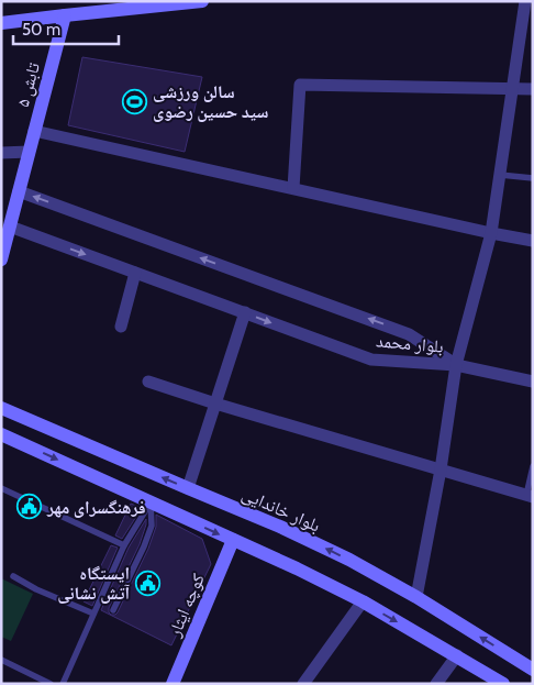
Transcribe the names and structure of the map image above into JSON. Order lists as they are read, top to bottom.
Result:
{
  "streets": {
    "main road": ["تابش ۵", "بلوار خاندایی", "کوچه ایثار"],
    "street": ["بلوار محمد"]
  },
  "crossings": [
    ["تابش ۵", "بلوار محمد"]
  ],
  "places": {
    "sports": ["سالن ورزشی سید حسین رضوی"],
    "public building": ["فرهنگسرای مهر", "ایستگاه آتش نشانی"]
  },
  "scale_bar": "50 m"
}
